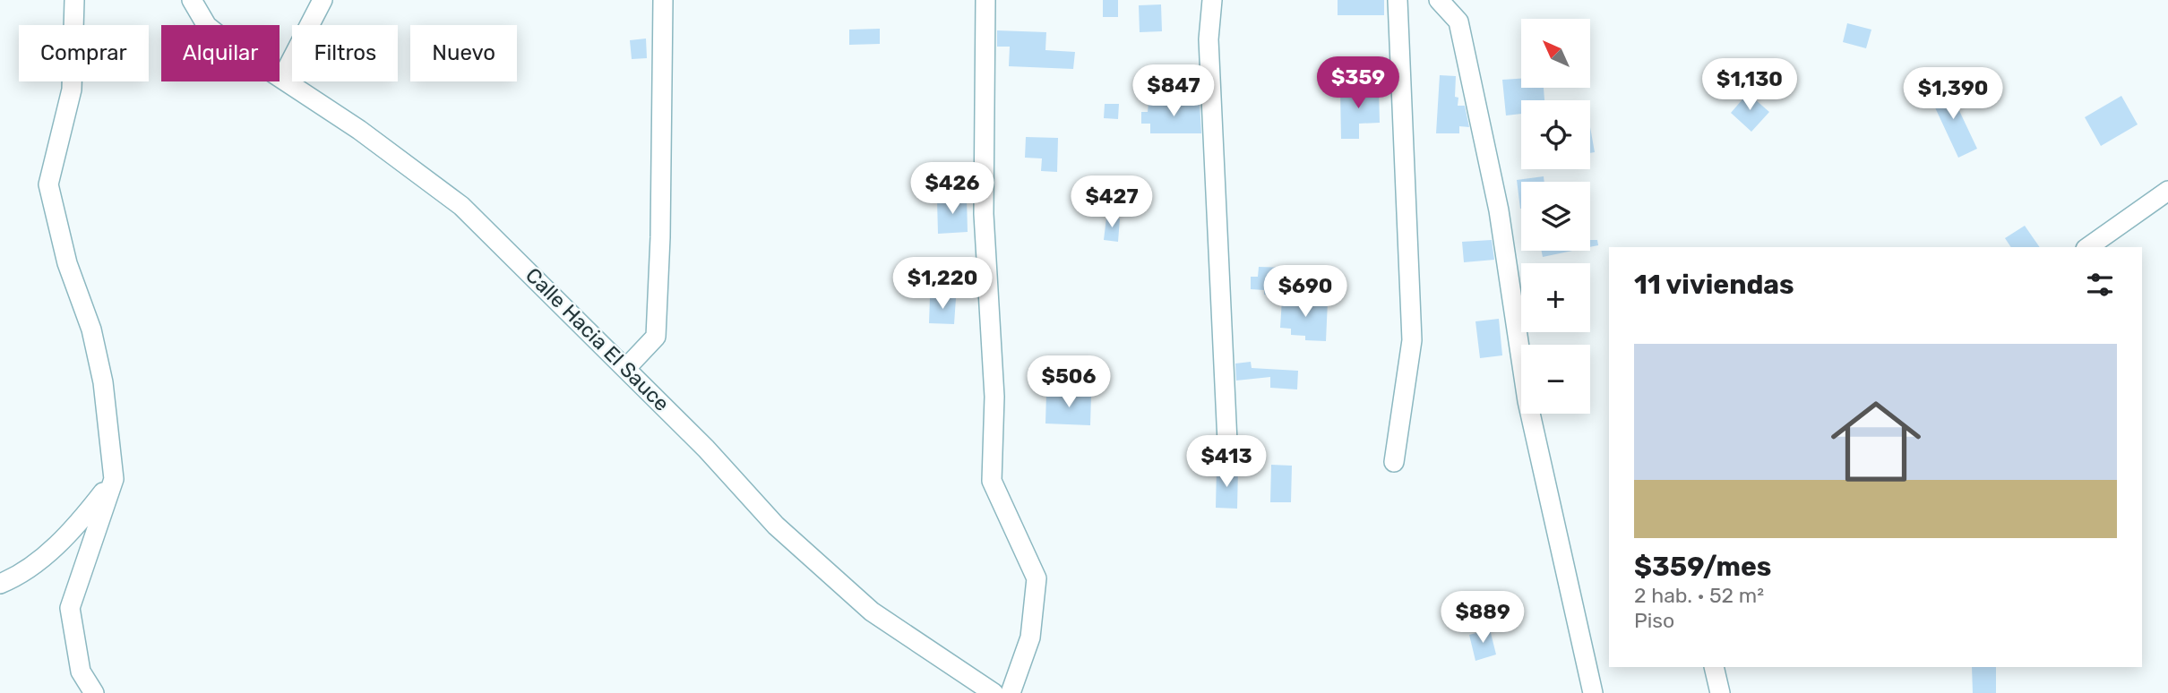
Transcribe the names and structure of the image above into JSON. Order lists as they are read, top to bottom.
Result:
{
  "streets": {
    "street": ["Calle Hacia El Sauce"]
  },
  "north": "top left",
  "page": {
    "map_buttons": ["+", "−"],
    "chip": [
      "Comprar",
      "Alquilar",
      "Filtros",
      "Nuevo"
    ],
    "price": [
      "$359",
      "$1,130",
      "$847",
      "$1,390",
      "$426",
      "$427",
      "$1,220",
      "$690",
      "$506",
      "$413",
      "$889"
    ],
    "heading": "11 viviendas",
    "list": [
      {
        "name": "$359/mes",
        "note": "2 hab. · 52 m² · Piso"
      }
    ]
  }
}
